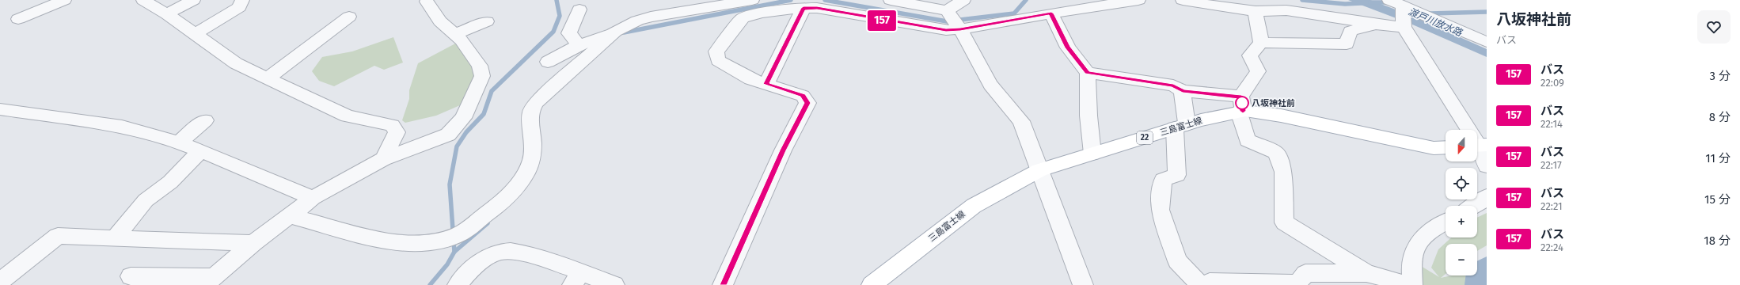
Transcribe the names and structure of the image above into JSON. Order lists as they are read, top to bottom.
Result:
{
  "streets": {
    "main road": ["三島富士線", "22"]
  },
  "water": ["渡戸川放水路"],
  "places": ["八坂神社前"],
  "lines": ["bus line 157"],
  "north": "bottom",
  "page": {
    "on_map": "157",
    "heading": ["八坂神社前", "バス"],
    "list": [
      {
        "mark": "157",
        "name": "バス",
        "note": "22:09",
        "value": "3 分"
      },
      {
        "mark": "157",
        "name": "バス",
        "note": "22:14",
        "value": "8 分"
      },
      {
        "mark": "157",
        "name": "バス",
        "note": "22:17",
        "value": "11 分"
      },
      {
        "mark": "157",
        "name": "バス",
        "note": "22:21",
        "value": "15 分"
      },
      {
        "mark": "157",
        "name": "バス",
        "note": "22:24",
        "value": "18 分"
      }
    ],
    "map_buttons": ["+", "−"]
  }
}
